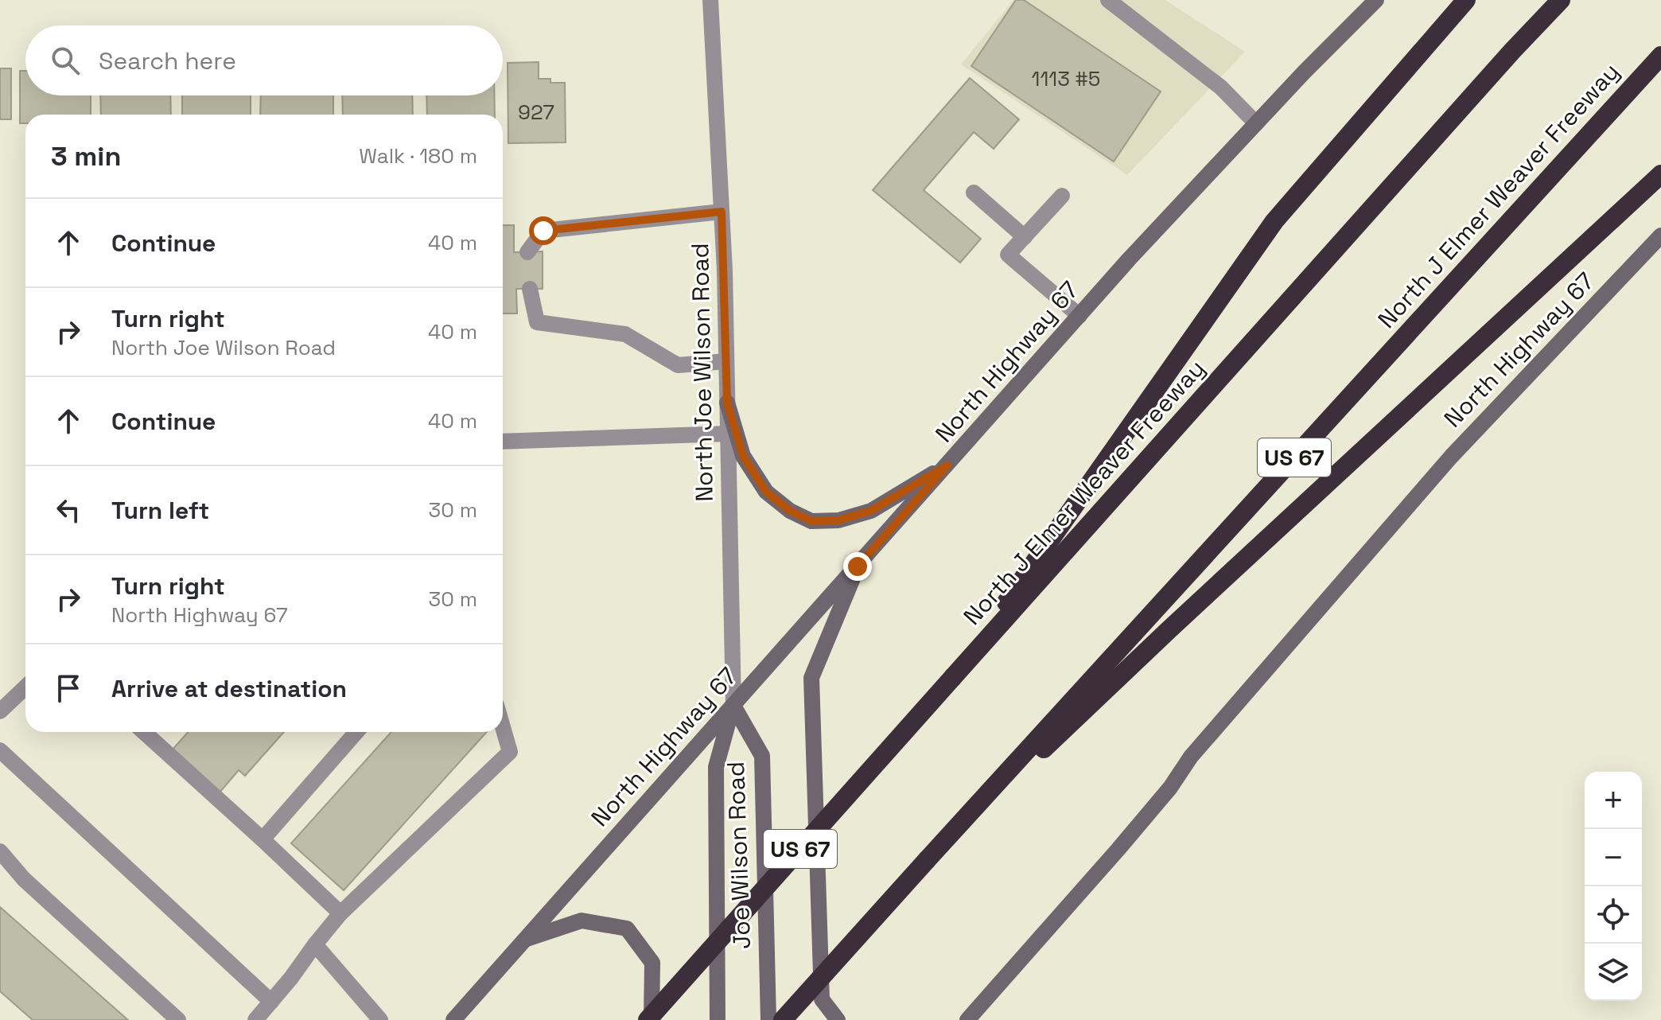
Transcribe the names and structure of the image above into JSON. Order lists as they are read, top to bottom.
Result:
{
  "streets": {
    "highway": ["North J Elmer Weaver Freeway", "US 67"],
    "main road": ["North Highway 67", "Joe Wilson Road"],
    "street": ["North Joe Wilson Road"]
  },
  "crossings": [
    ["North Highway 67", "North Joe Wilson Road"],
    ["North Highway 67", "Joe Wilson Road"],
    ["North Joe Wilson Road", "Joe Wilson Road"]
  ],
  "house_numbers": ["1113 #5", "927"],
  "page": {
    "search": "Search here",
    "heading": ["3 min", "Walk · 180 m"],
    "list": [
      ["Continue", "40 m"],
      ["Turn right", "North Joe Wilson Road", "40 m"],
      ["Continue", "40 m"],
      ["Turn left", "30 m"],
      ["Turn right", "North Highway 67", "30 m"],
      "Arrive at destination"
    ],
    "map_buttons": ["+", "−"]
  }
}
